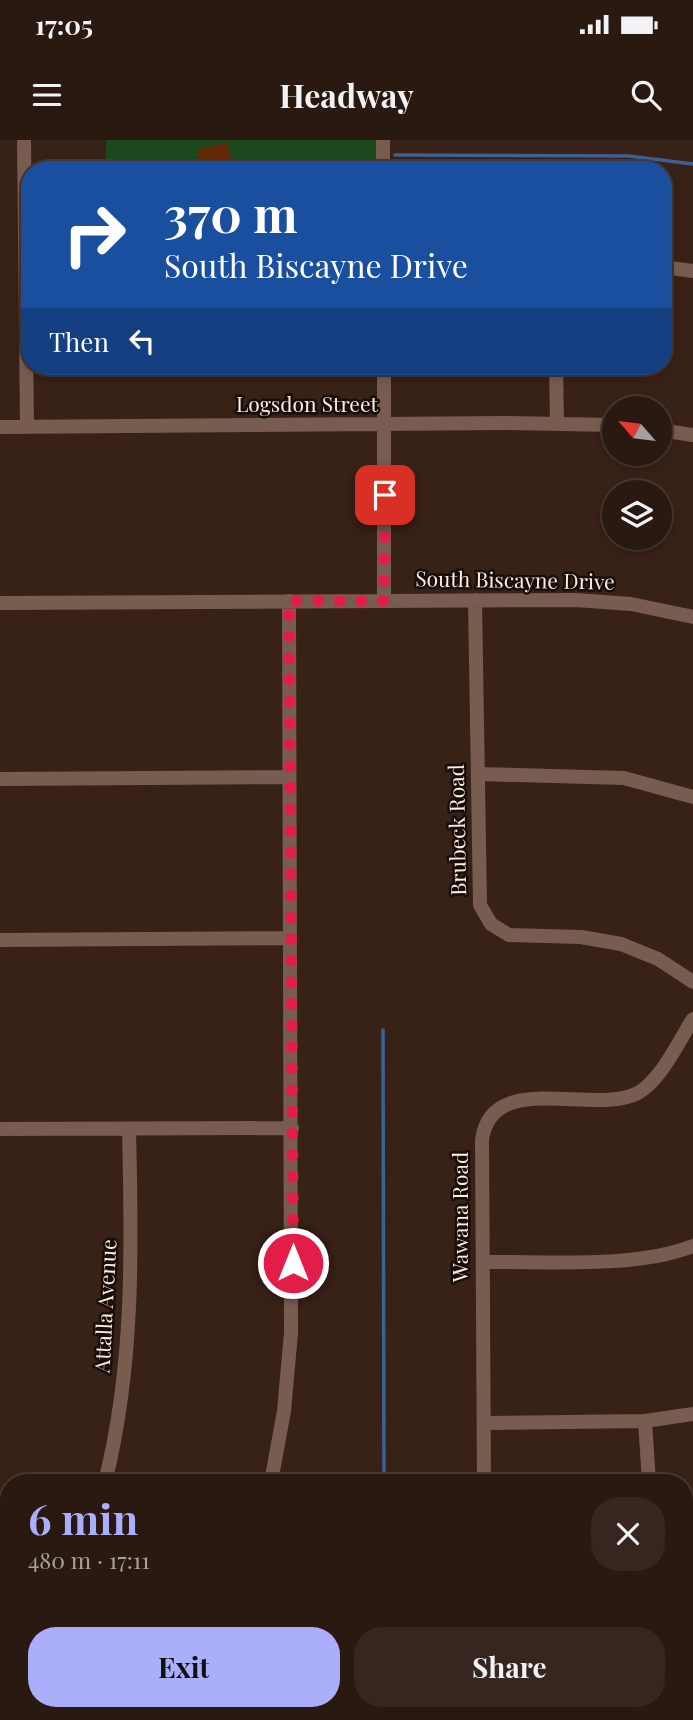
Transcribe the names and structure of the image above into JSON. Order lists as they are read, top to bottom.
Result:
{
  "streets": {
    "street": [
      "Logsdon Street",
      "South Biscayne Drive",
      "Brubeck Road",
      "Wawana Road",
      "Attalla Avenue"
    ]
  },
  "crossings": [
    ["South Biscayne Drive", "Brubeck Road"]
  ],
  "north": "top left",
  "page": {
    "status": "17:05",
    "header": "Headway",
    "turn": ["370 m", "South Biscayne Drive"],
    "then": "Then",
    "heading": ["6 min", "480 m · 17:11"],
    "buttons": ["Exit", "Share"]
  }
}
